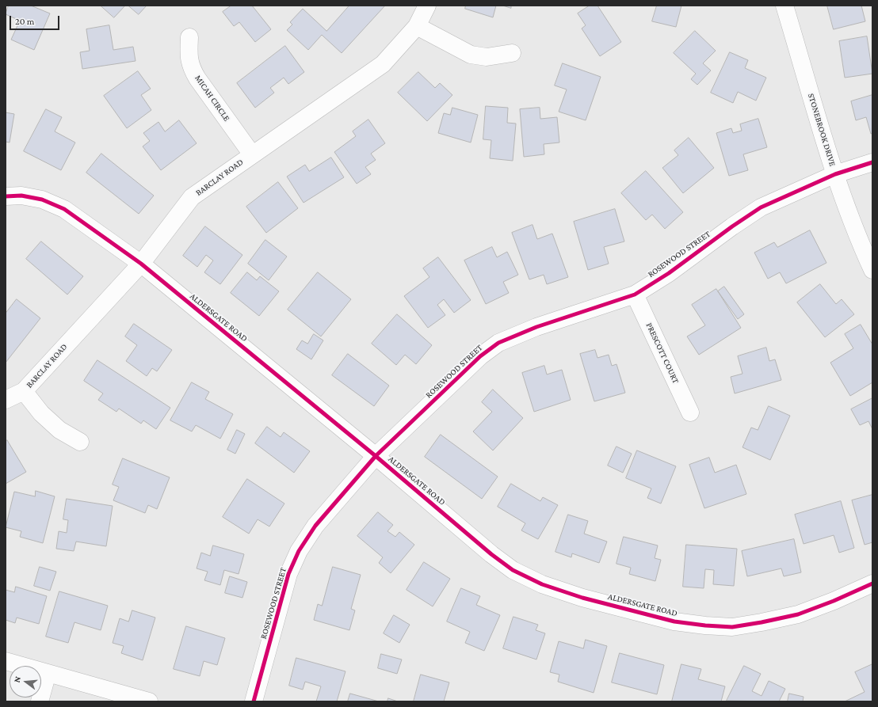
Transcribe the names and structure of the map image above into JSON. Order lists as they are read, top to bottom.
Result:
{
  "streets": {
    "street": [
      "MICAH CIRCLE",
      "STONEBROOK DRIVE",
      "BARCLAY ROAD",
      "ROSEWOOD STREET",
      "ALDERSGATE ROAD",
      "PRESCOTT COURT"
    ]
  },
  "crossings": [
    ["MICAH CIRCLE", "BARCLAY ROAD"],
    ["STONEBROOK DRIVE", "ROSEWOOD STREET"],
    ["BARCLAY ROAD", "ALDERSGATE ROAD"],
    ["ROSEWOOD STREET", "ALDERSGATE ROAD"],
    ["ROSEWOOD STREET", "PRESCOTT COURT"]
  ],
  "scale_bar": "20 m",
  "north": "left"
}
